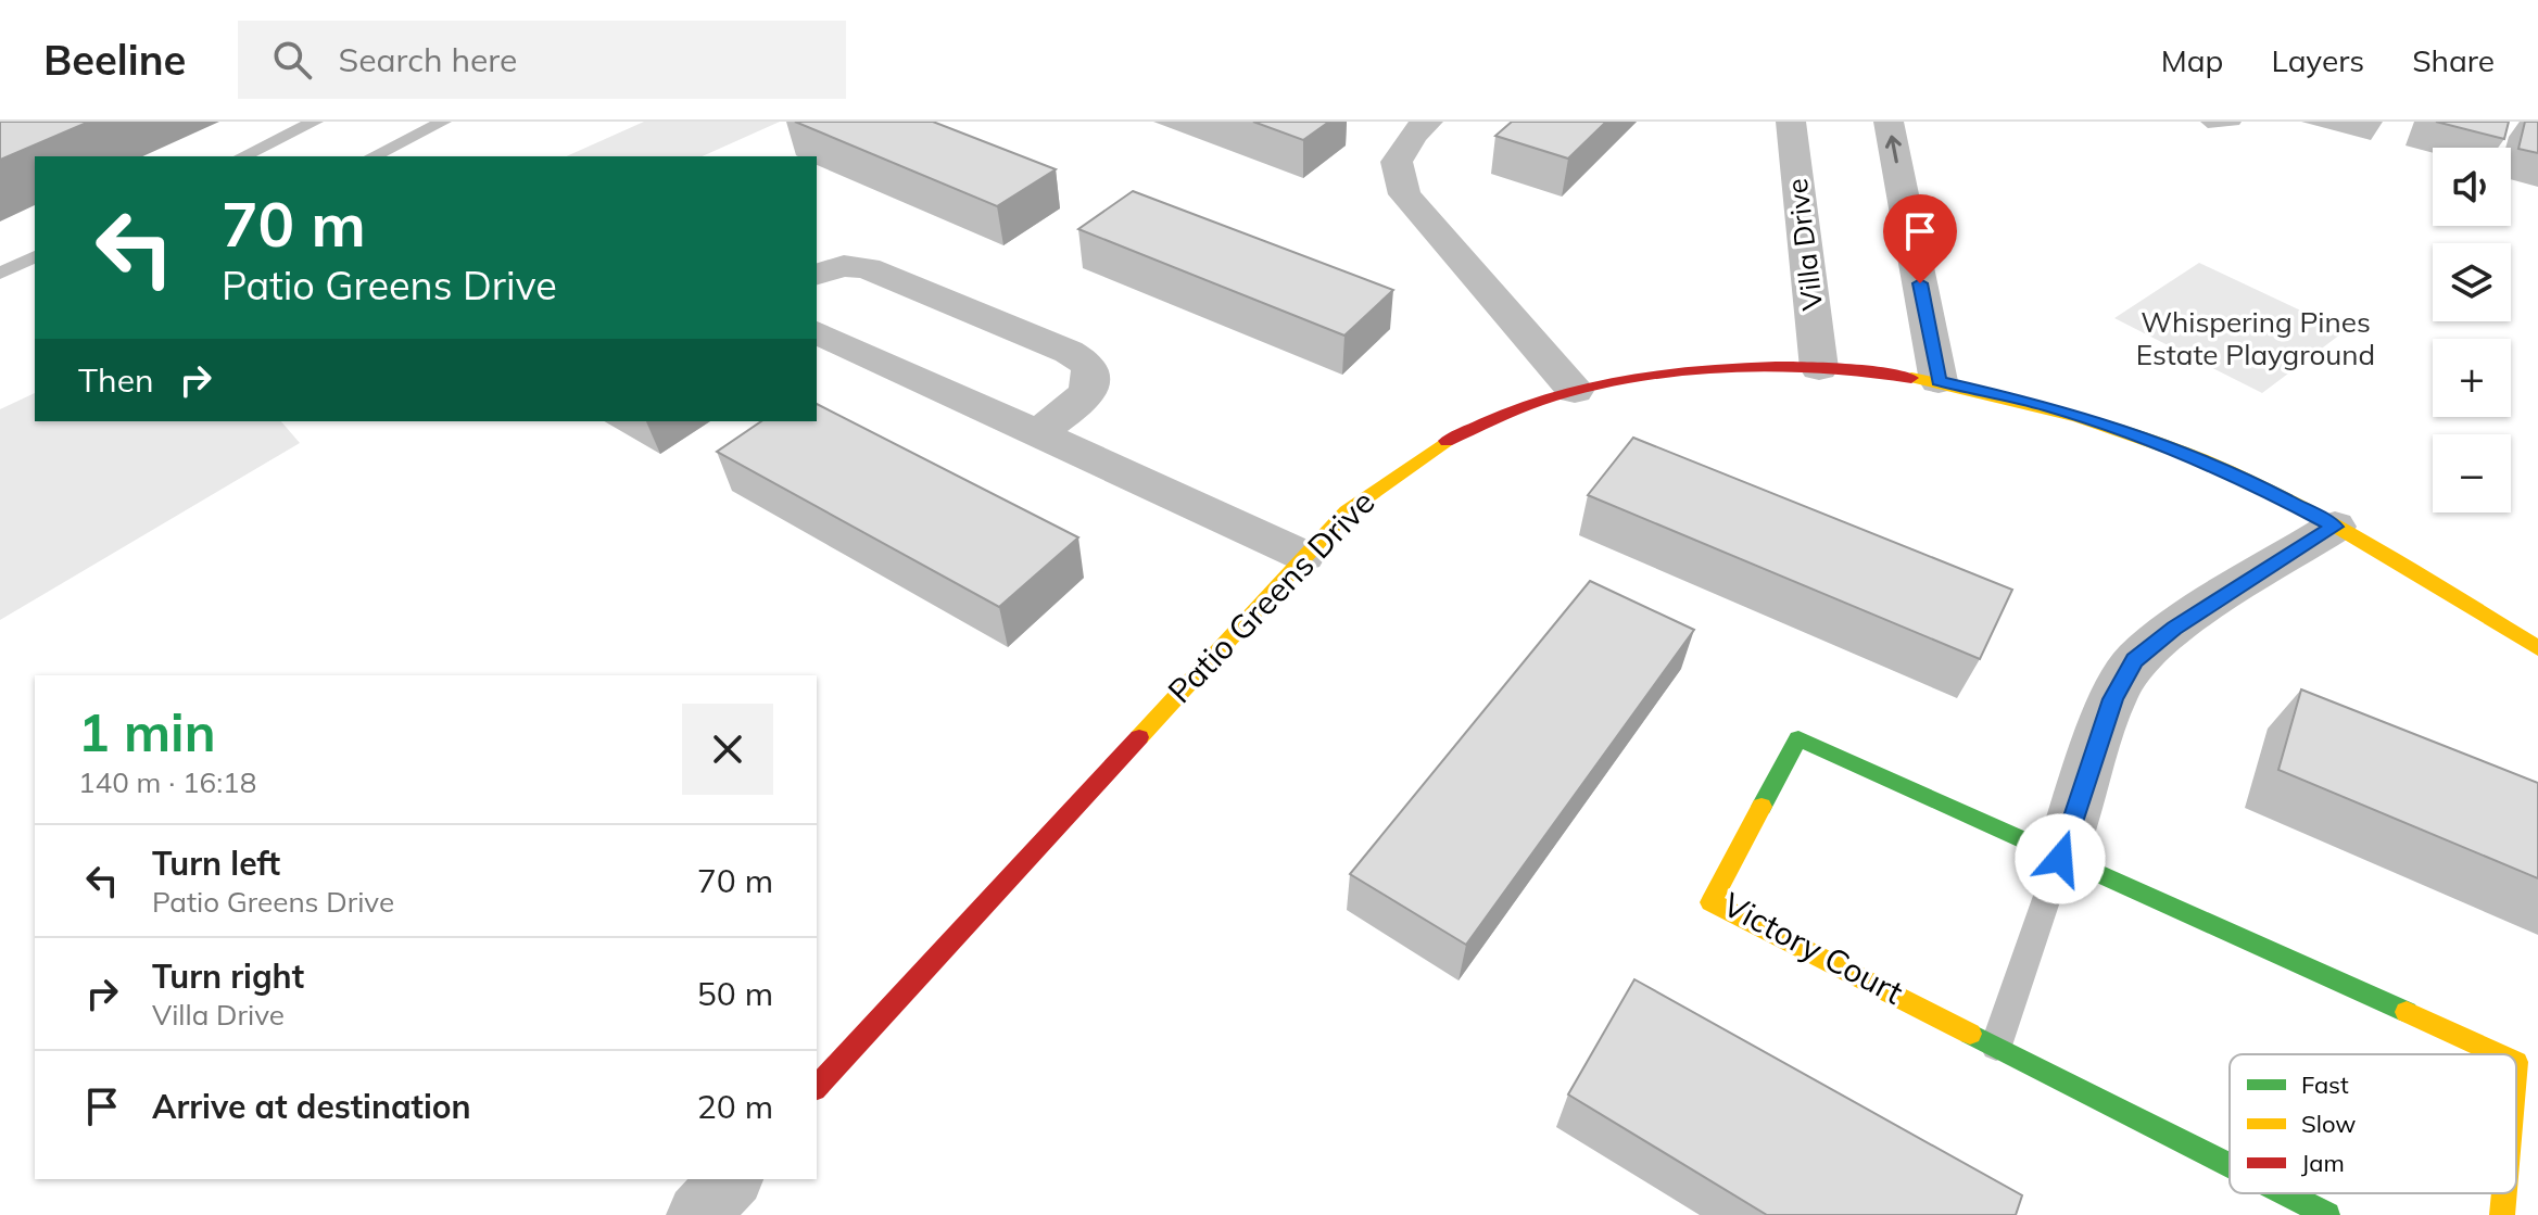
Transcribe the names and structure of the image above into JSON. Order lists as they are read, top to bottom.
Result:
{
  "streets": {
    "street": ["Villa Drive", "Patio Greens Drive", "Victory Court"]
  },
  "crossings": [
    ["Villa Drive", "Patio Greens Drive"]
  ],
  "parks": ["Whispering Pines Estate Playground"],
  "legend": ["Fast", "Slow", "Jam"],
  "page": {
    "header": "Beeline",
    "search": "Search here",
    "nav": ["Map", "Layers", "Share"],
    "map_buttons": ["+", "−"],
    "turn": ["70 m", "Patio Greens Drive"],
    "then": "Then",
    "heading": ["1 min", "140 m · 16:18"],
    "list": [
      {
        "name": "Turn left",
        "note": "Patio Greens Drive",
        "value": "70 m"
      },
      {
        "name": "Turn right",
        "note": "Villa Drive",
        "value": "50 m"
      },
      {
        "name": "Arrive at destination",
        "value": "20 m"
      }
    ]
  }
}
